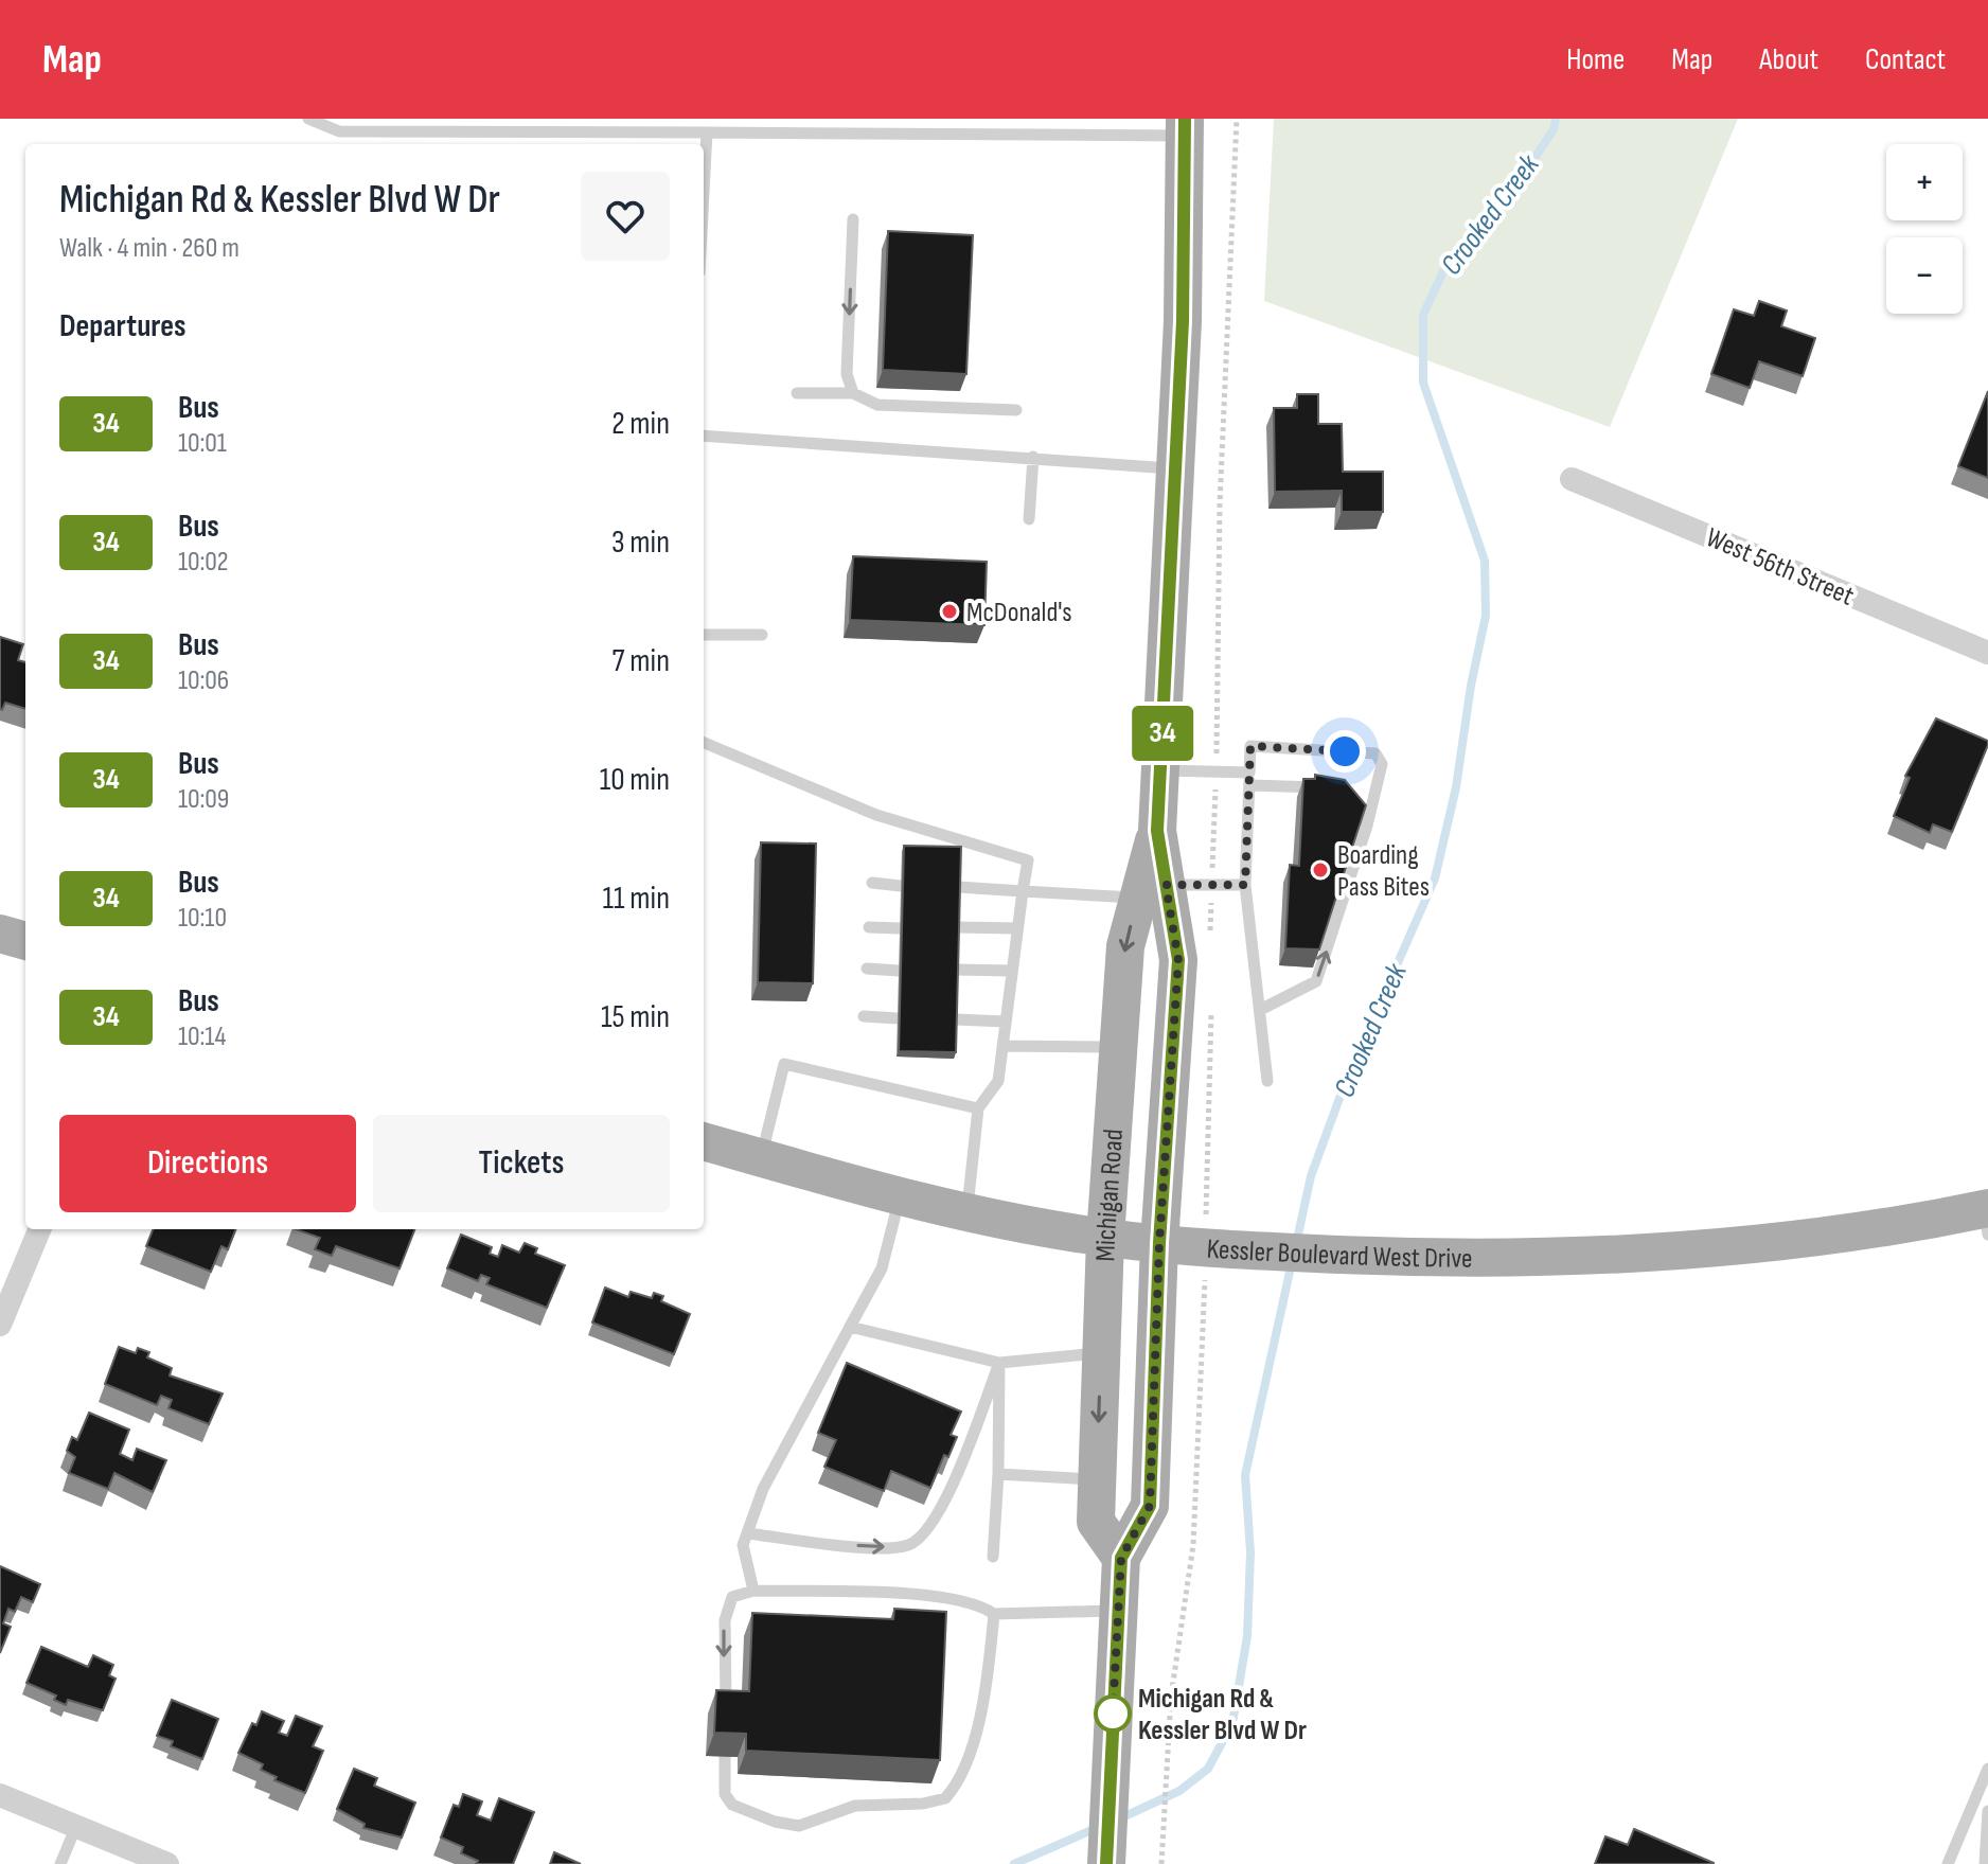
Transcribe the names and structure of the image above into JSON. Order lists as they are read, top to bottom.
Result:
{
  "streets": {
    "main road": ["Michigan Road", "Kessler Boulevard West Drive"],
    "street": ["West 56th Street"]
  },
  "crossings": [
    ["Michigan Road", "Kessler Boulevard West Drive"]
  ],
  "water": ["Crooked Creek"],
  "places": ["McDonald's", "Boarding Pass Bites", "Michigan Rd & Kessler Blvd W Dr"],
  "lines": ["bus line 34"],
  "page": {
    "header": "Map",
    "nav": [
      "Home",
      "Map",
      "About",
      "Contact"
    ],
    "on_map": "34",
    "map_buttons": ["+", "−"],
    "heading": [
      ["Michigan Rd & Kessler Blvd W Dr", "Walk · 4 min · 260 m"],
      "Departures"
    ],
    "list": [
      {
        "mark": "34",
        "name": "Bus",
        "note": "10:01",
        "value": "2 min"
      },
      {
        "mark": "34",
        "name": "Bus",
        "note": "10:02",
        "value": "3 min"
      },
      {
        "mark": "34",
        "name": "Bus",
        "note": "10:06",
        "value": "7 min"
      },
      {
        "mark": "34",
        "name": "Bus",
        "note": "10:09",
        "value": "10 min"
      },
      {
        "mark": "34",
        "name": "Bus",
        "note": "10:10",
        "value": "11 min"
      },
      {
        "mark": "34",
        "name": "Bus",
        "note": "10:14",
        "value": "15 min"
      }
    ],
    "buttons": ["Directions", "Tickets"]
  }
}
